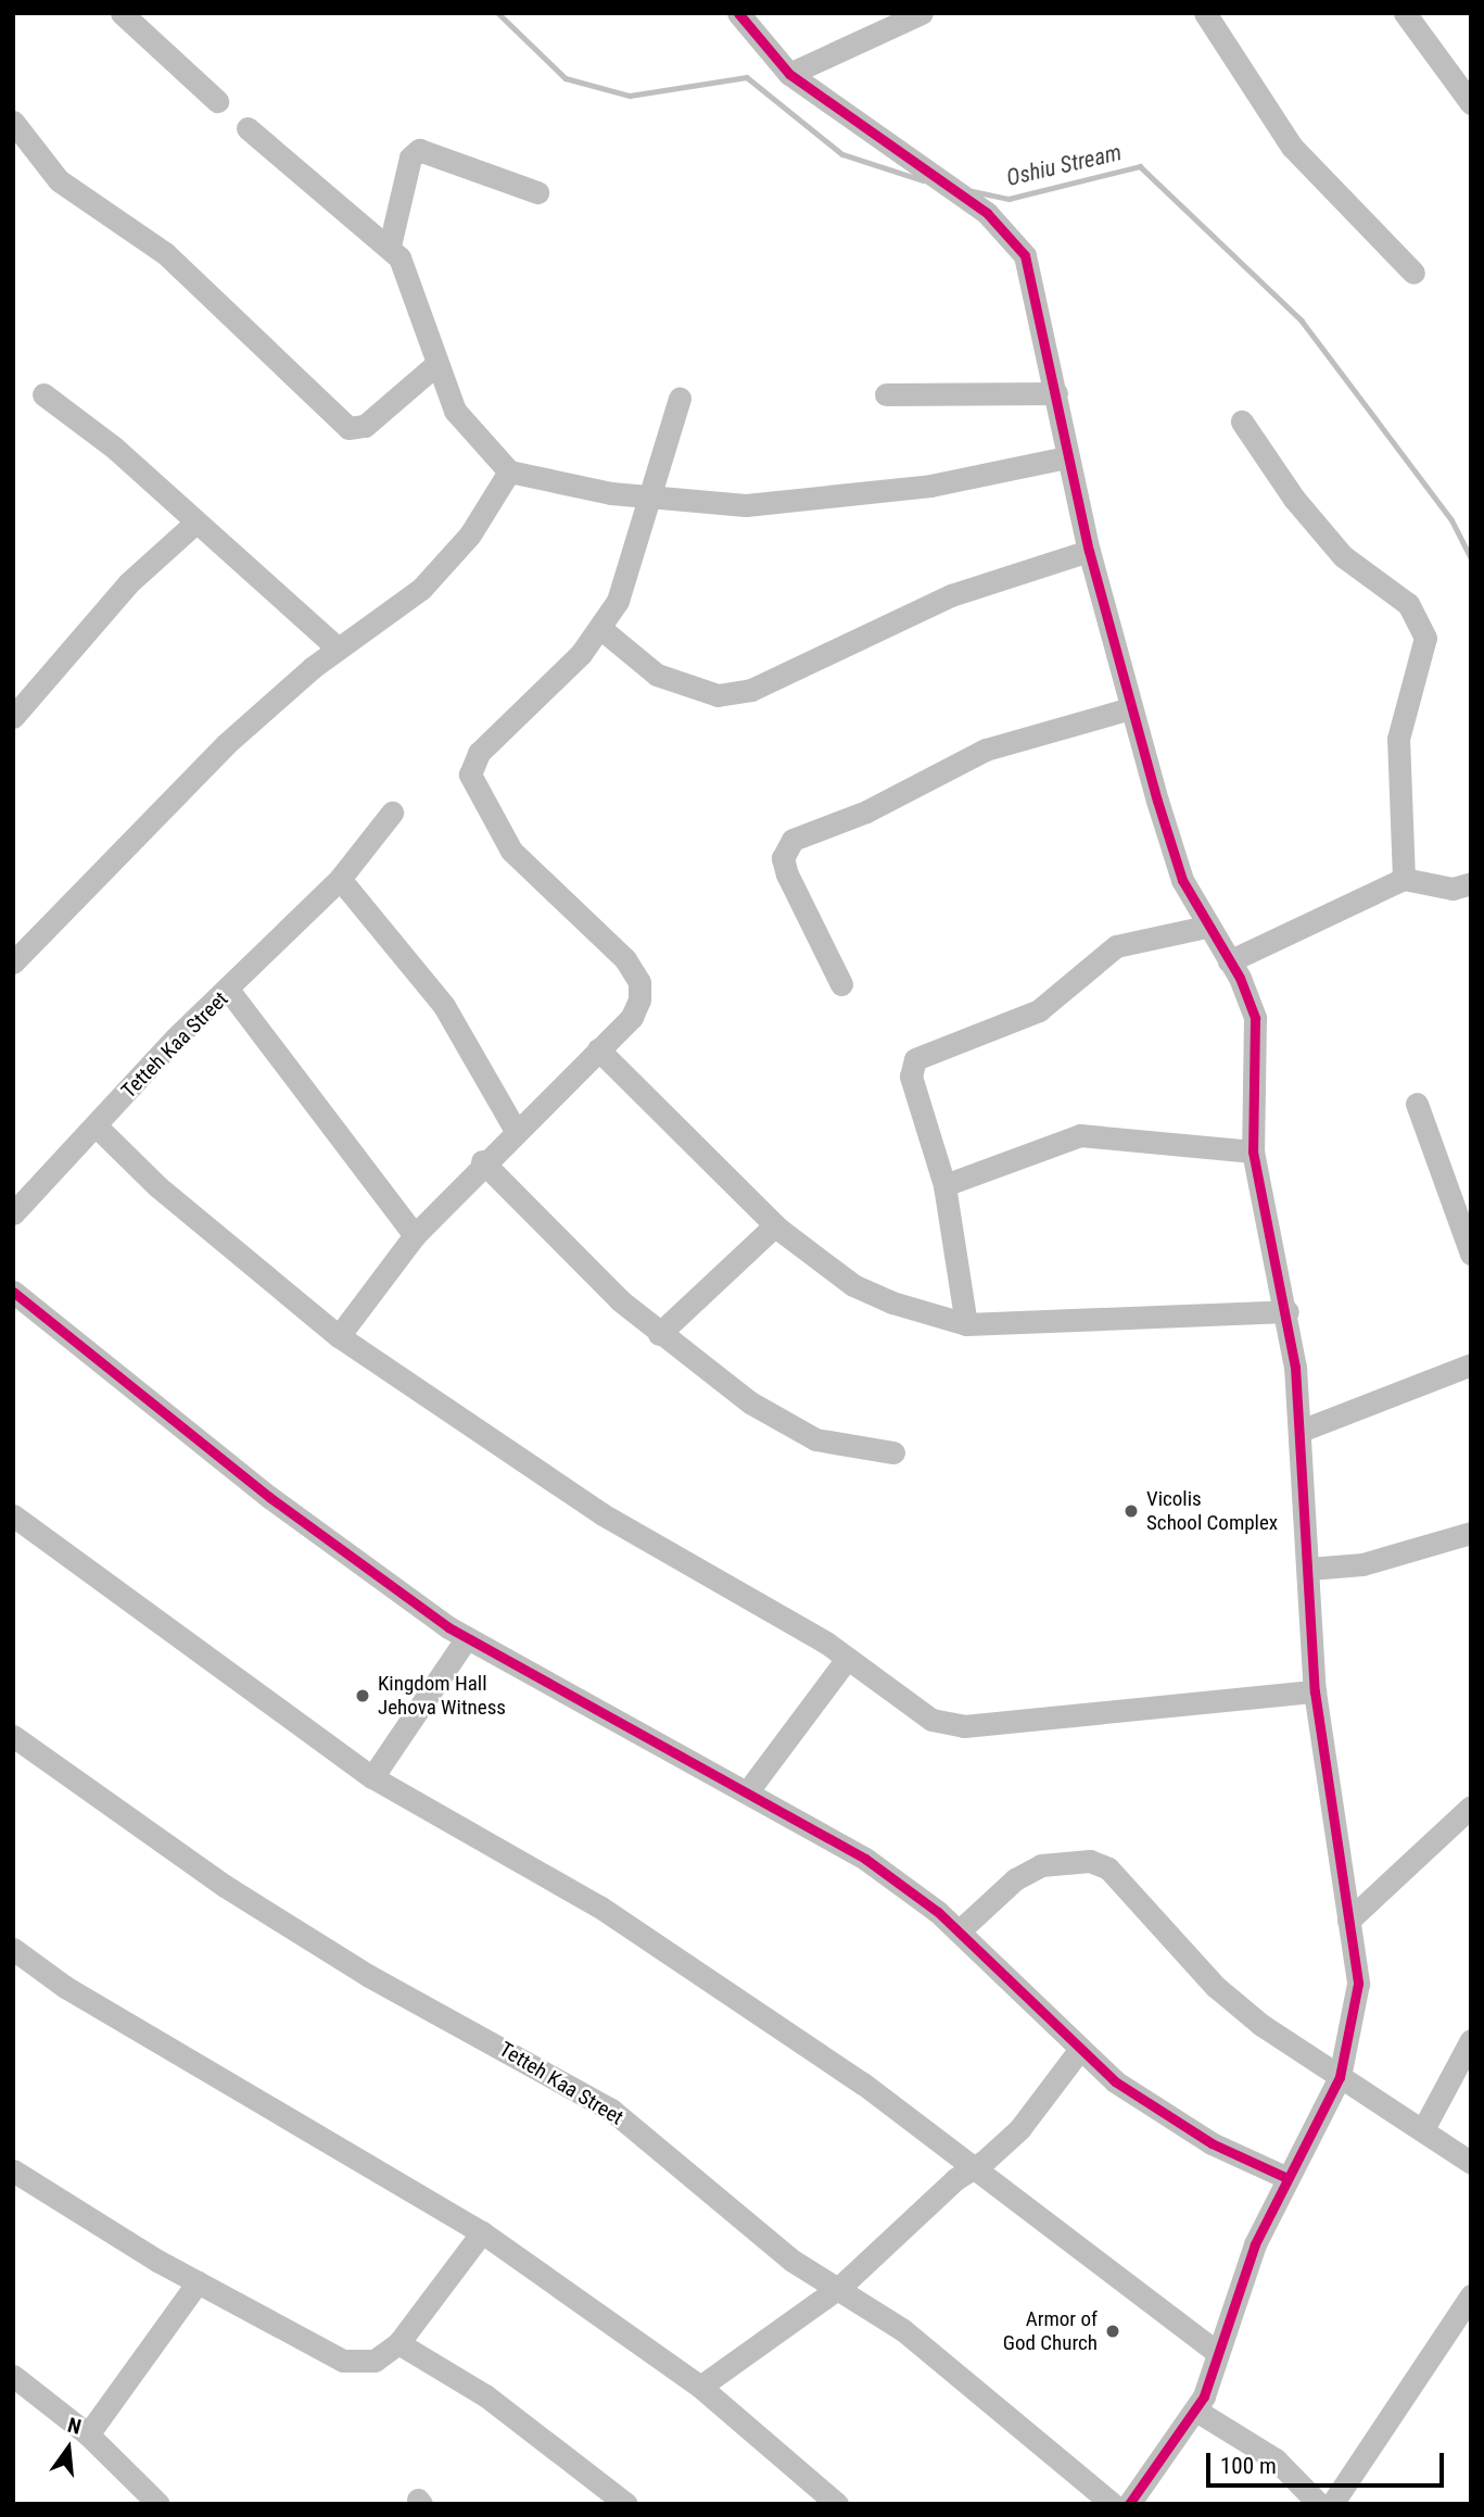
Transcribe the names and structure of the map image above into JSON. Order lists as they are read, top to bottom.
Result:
{
  "streets": {
    "street": ["Tetteh Kaa Street"]
  },
  "water": ["Oshiu Stream"],
  "places": ["Vicolis School Complex", "Kingdom Hall Jehova Witness", "Armor of God Church"],
  "scale_bar": "100 m",
  "north": "top"
}
